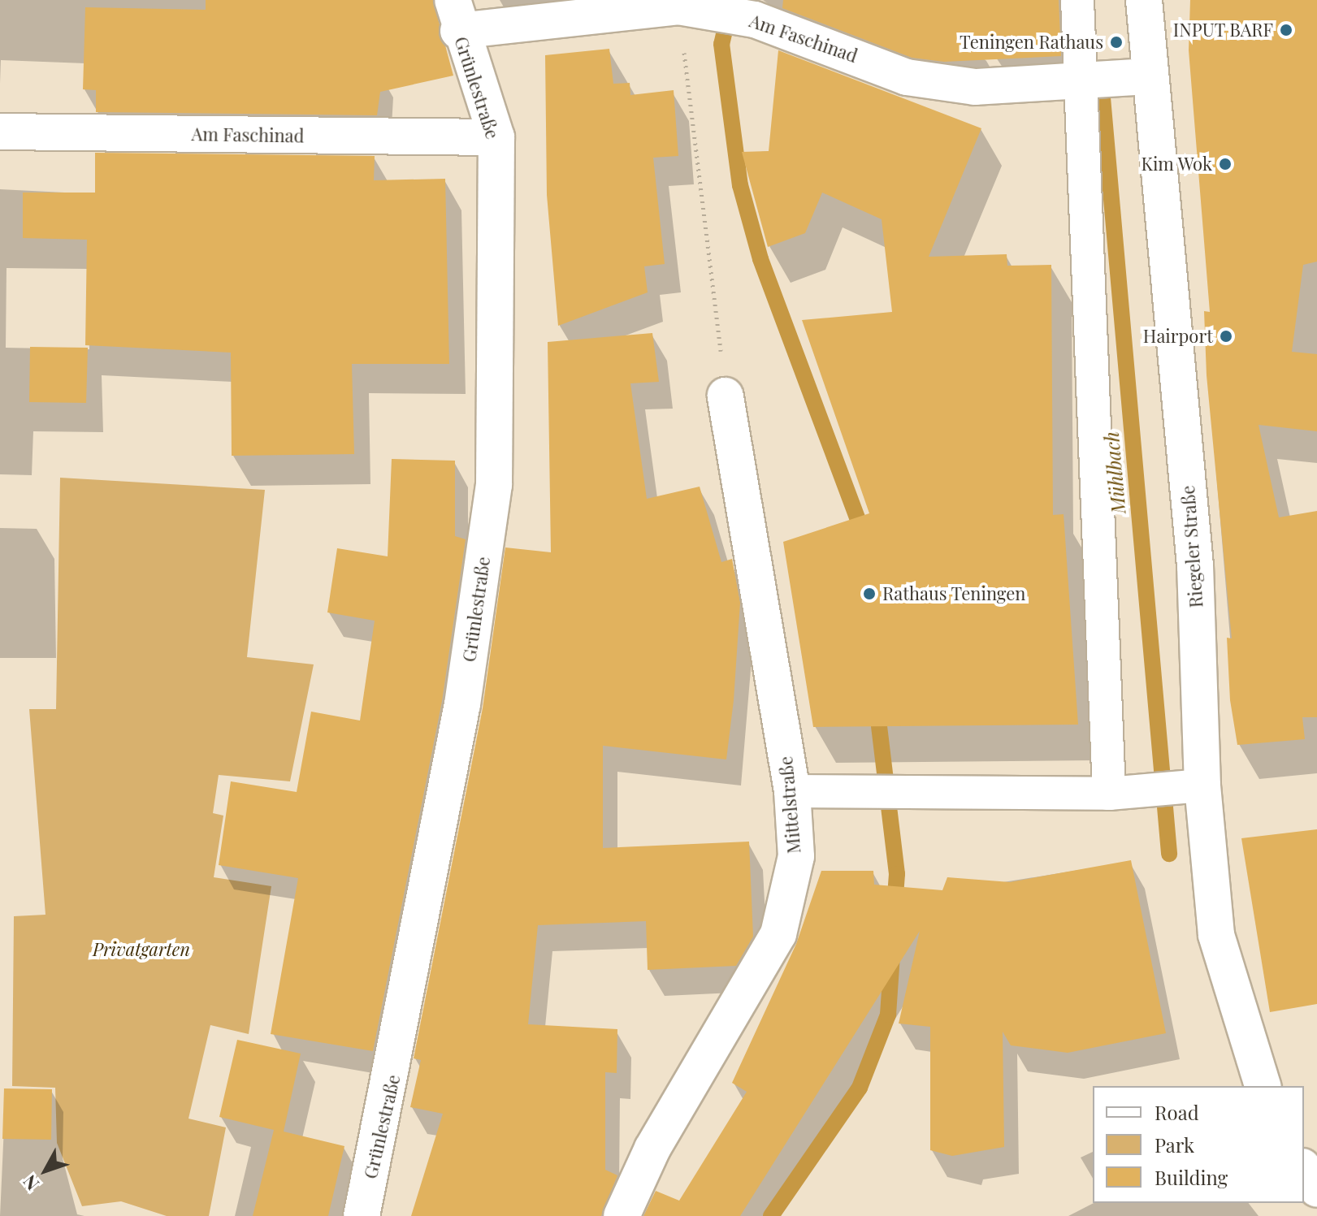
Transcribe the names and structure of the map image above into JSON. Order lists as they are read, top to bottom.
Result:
{
  "streets": {
    "street": [
      "Am Faschinad",
      "Grünlestraße",
      "Riegeler Straße",
      "Mittelstraße"
    ]
  },
  "crossings": [
    ["Am Faschinad", "Grünlestraße"],
    ["Am Faschinad", "Riegeler Straße"]
  ],
  "water": ["Mühlbach"],
  "parks": ["Privatgarten"],
  "places": [
    "INPUT BARF",
    "Teningen Rathaus",
    "Kim Wok",
    "Hairport",
    "Rathaus Teningen"
  ],
  "legend": ["Road", "Park", "Building"],
  "north": "bottom left"
}
